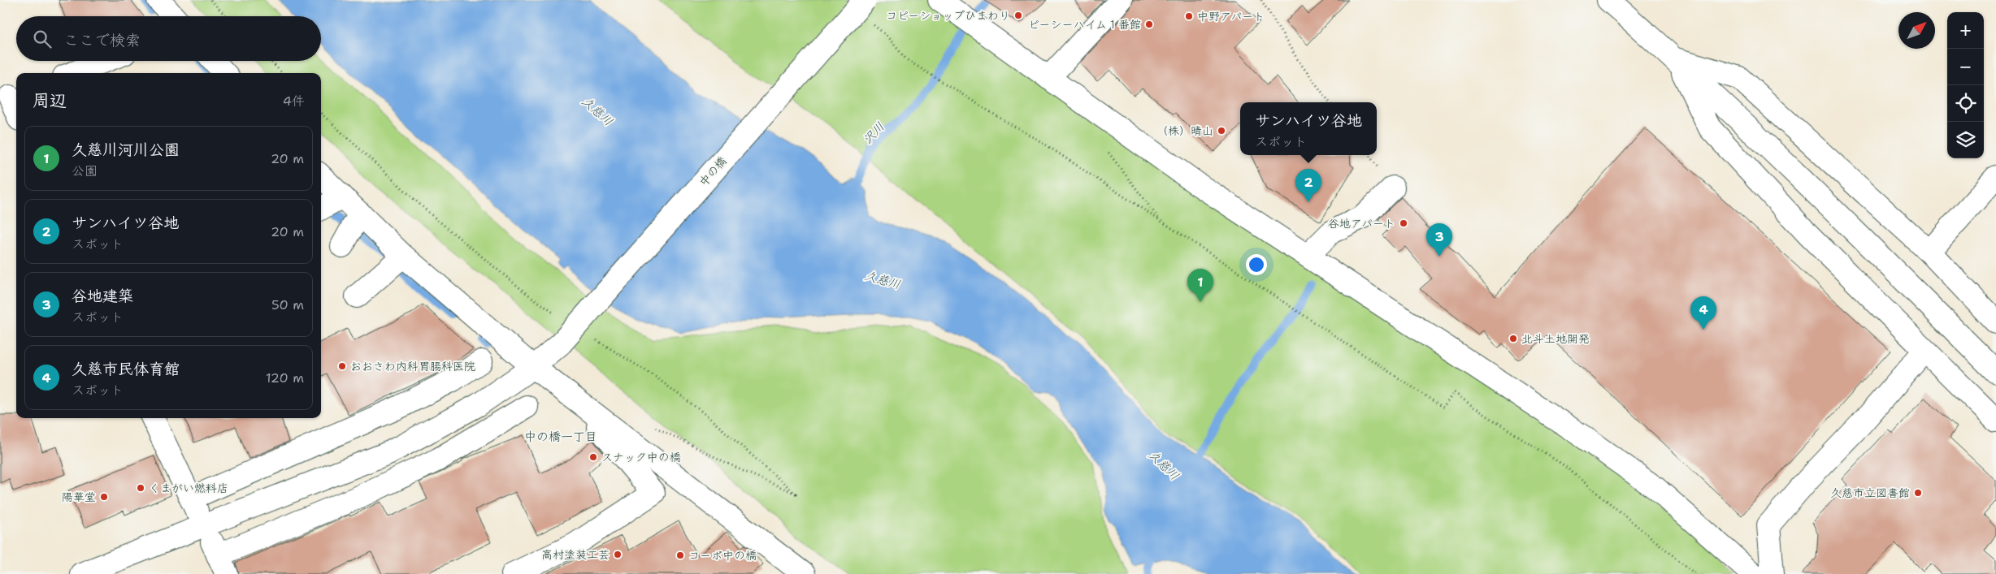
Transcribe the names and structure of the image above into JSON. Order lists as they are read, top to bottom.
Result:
{
  "streets": {
    "street": ["中の橋"]
  },
  "districts": ["中の橋一丁目"],
  "water": ["久慈川", "沢川"],
  "places": [
    "コピーショップひまわり",
    "中野アパート",
    "ピーシーハイム１番館",
    "（株）晴山",
    "谷地アパート",
    "北斗土地開発",
    "おおさわ内科胃腸科医院",
    "スナック中の橋",
    "くまがい燃料店",
    "久慈市立図書館",
    "陽華堂",
    "高村塗装工芸",
    "コーポ中の橋"
  ],
  "north": "top right",
  "page": {
    "map_buttons": ["+", "−"],
    "search": "ここで検索",
    "heading": ["周辺", "4件"],
    "popup": ["サンハイツ谷地", "スポット"],
    "list": [
      {
        "mark": "1",
        "name": "久慈川河川公園",
        "note": "公園",
        "value": "20 m"
      },
      {
        "mark": "2",
        "name": "サンハイツ谷地",
        "note": "スポット",
        "value": "20 m"
      },
      {
        "mark": "3",
        "name": "谷地建築",
        "note": "スポット",
        "value": "50 m"
      },
      {
        "mark": "4",
        "name": "久慈市民体育館",
        "note": "スポット",
        "value": "120 m"
      }
    ],
    "pins": [
      "2",
      "3",
      "1",
      "4"
    ]
  }
}
